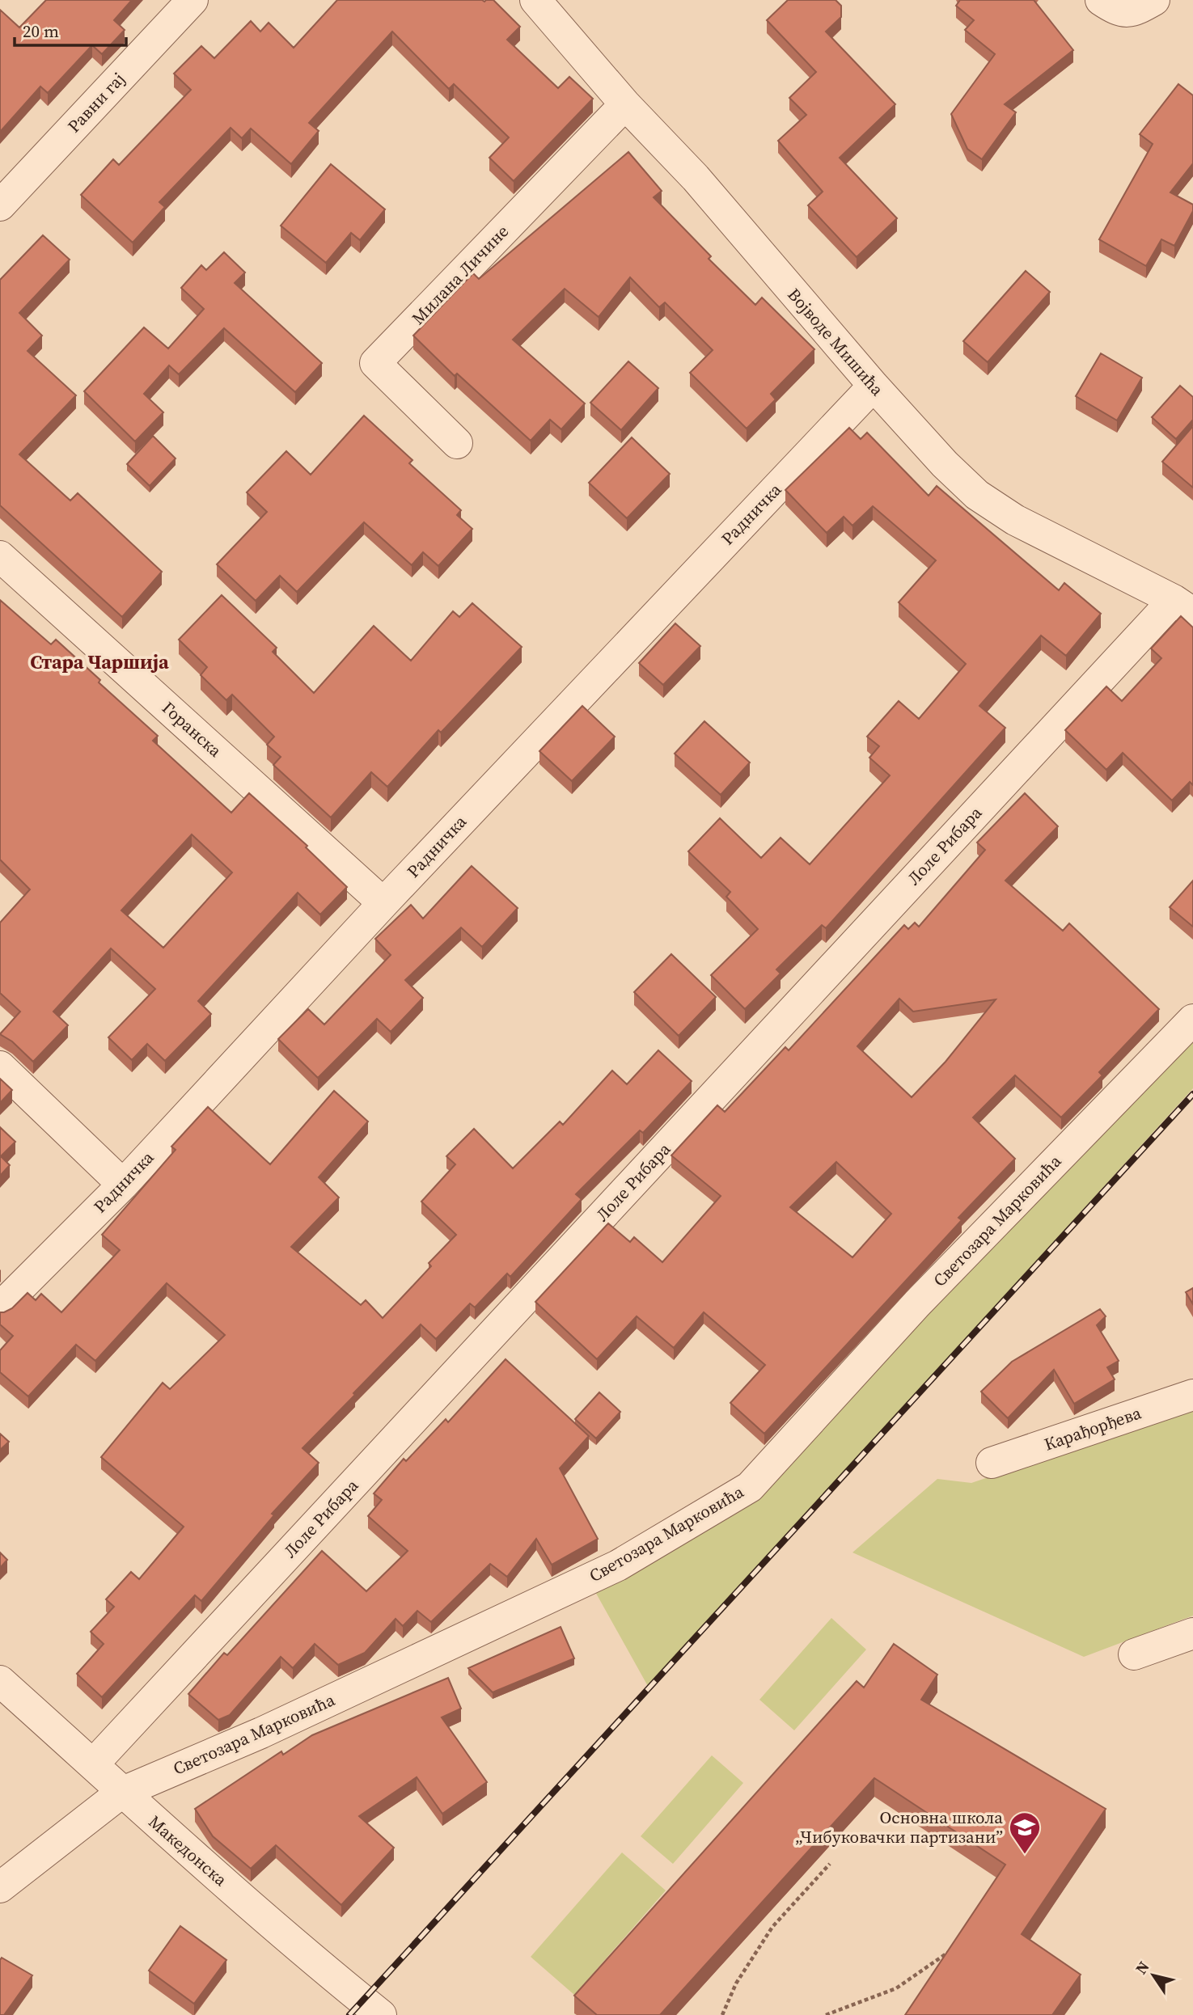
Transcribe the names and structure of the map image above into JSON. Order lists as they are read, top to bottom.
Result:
{
  "streets": {
    "street": [
      "Равни гај",
      "Милана Личине",
      "Војводе Мишића",
      "Радничка",
      "Горанска",
      "Лоле Рибара",
      "Светозара Марковића",
      "Карађорђева",
      "Македонска"
    ]
  },
  "crossings": [
    ["Милана Личине", "Војводе Мишића"],
    ["Војводе Мишића", "Радничка"],
    ["Војводе Мишића", "Лоле Рибара"],
    ["Радничка", "Горанска"],
    ["Лоле Рибара", "Македонска"],
    ["Светозара Марковића", "Македонска"]
  ],
  "districts": ["Стара Чаршија"],
  "places": {
    "school or university": ["Основна школа „Чибуковачки партизани”"]
  },
  "scale_bar": "20 m",
  "north": "top left"
}
